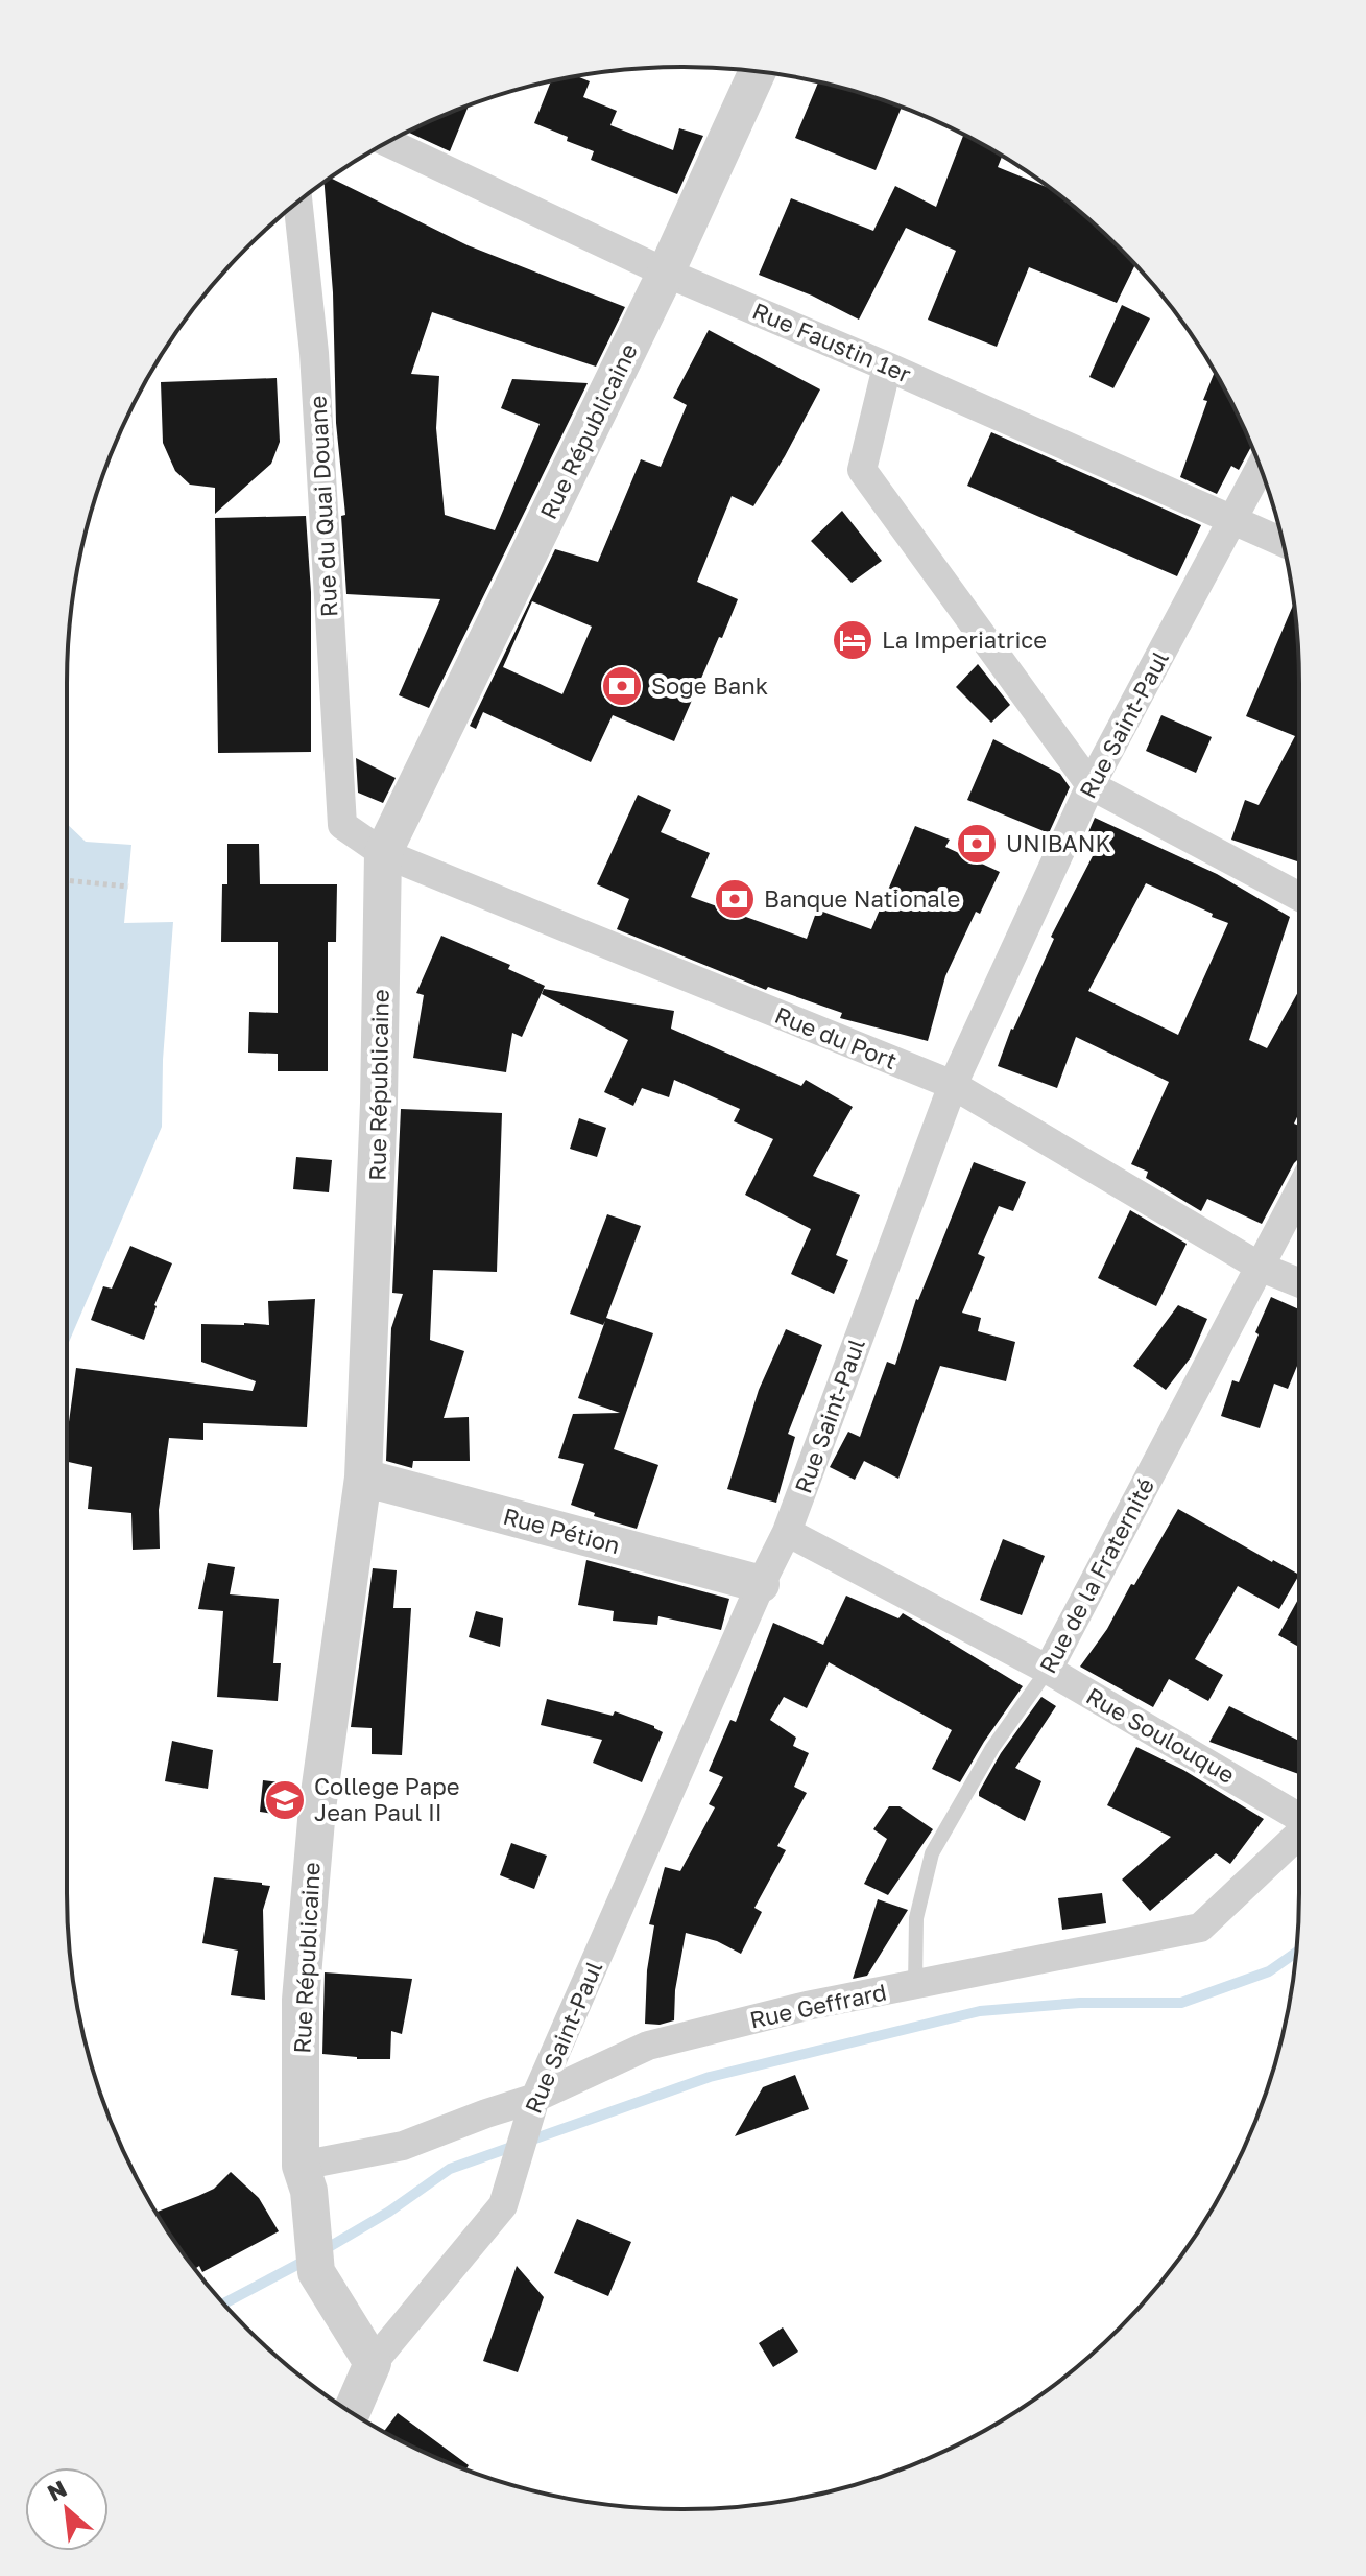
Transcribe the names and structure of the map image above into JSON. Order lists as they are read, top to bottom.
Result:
{
  "streets": {
    "street": [
      "Rue Faustin 1er",
      "Rue Républicaine",
      "Rue du Quai Douane",
      "Rue Saint-Paul",
      "Rue du Port",
      "Rue Pétion",
      "Rue de la Fraternité",
      "Rue Soulouque",
      "Rue Geffrard"
    ]
  },
  "crossings": [
    ["Rue Faustin 1er", "Rue Républicaine"],
    ["Rue Faustin 1er", "Rue Saint-Paul"],
    ["Rue Républicaine", "Rue Saint-Paul"],
    ["Rue Républicaine", "Rue du Port"],
    ["Rue Républicaine", "Rue Pétion"],
    ["Rue Républicaine", "Rue Geffrard"],
    ["Rue du Quai Douane", "Rue du Port"],
    ["Rue Saint-Paul", "Rue du Port"],
    ["Rue Saint-Paul", "Rue Pétion"],
    ["Rue Saint-Paul", "Rue Soulouque"],
    ["Rue Saint-Paul", "Rue Geffrard"],
    ["Rue du Port", "Rue de la Fraternité"],
    ["Rue de la Fraternité", "Rue Soulouque"],
    ["Rue de la Fraternité", "Rue Geffrard"]
  ],
  "places": {
    "hotel": ["La Imperiatrice"],
    "bank": ["Soge Bank", "UNIBANK", "Banque Nationale"],
    "school or university": ["College Pape Jean Paul II"]
  },
  "north": "top left"
}
